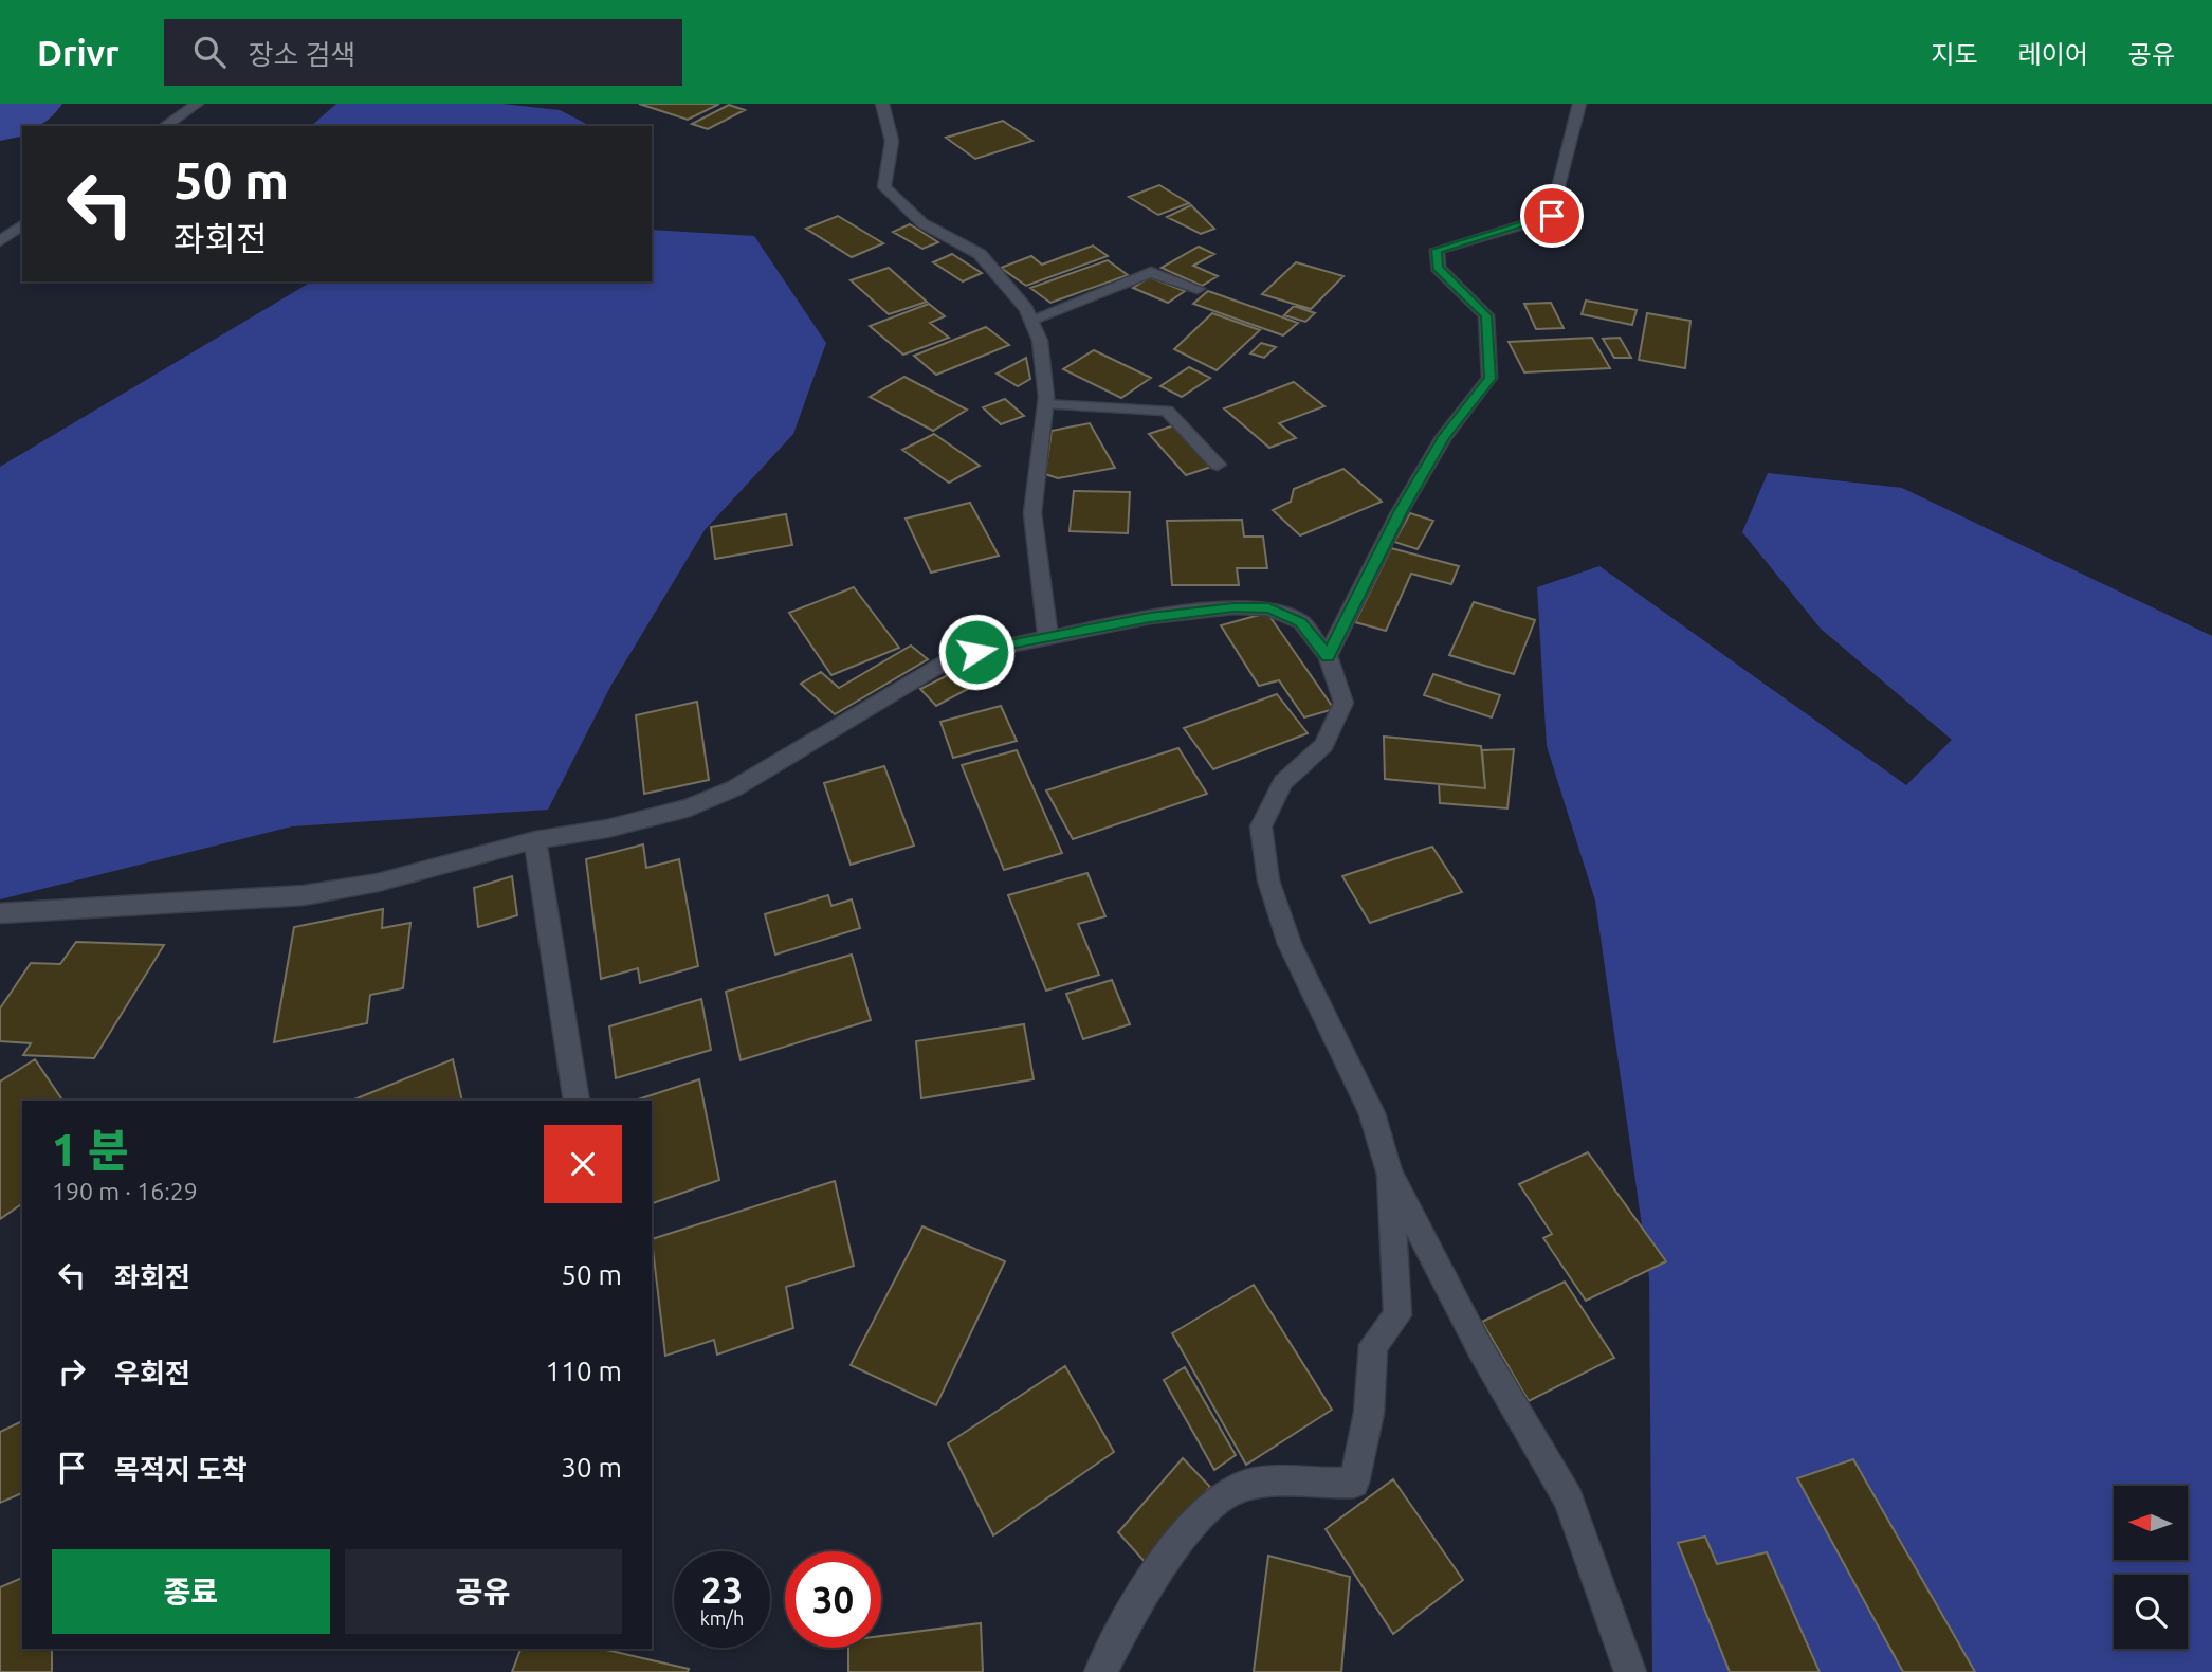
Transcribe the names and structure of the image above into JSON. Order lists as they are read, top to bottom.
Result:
{
  "north": "left",
  "page": {
    "header": "Drivr",
    "search": "장소 검색",
    "nav": ["지도", "레이어", "공유"],
    "turn": ["50 m", "좌회전"],
    "heading": ["1 분", "190 m · 16:29"],
    "list": [
      {
        "name": "좌회전",
        "value": "50 m"
      },
      {
        "name": "우회전",
        "value": "110 m"
      },
      {
        "name": "목적지 도착",
        "value": "30 m"
      }
    ],
    "buttons": ["종료", "공유"],
    "speed": "23 km/h",
    "limit": "30"
  }
}
